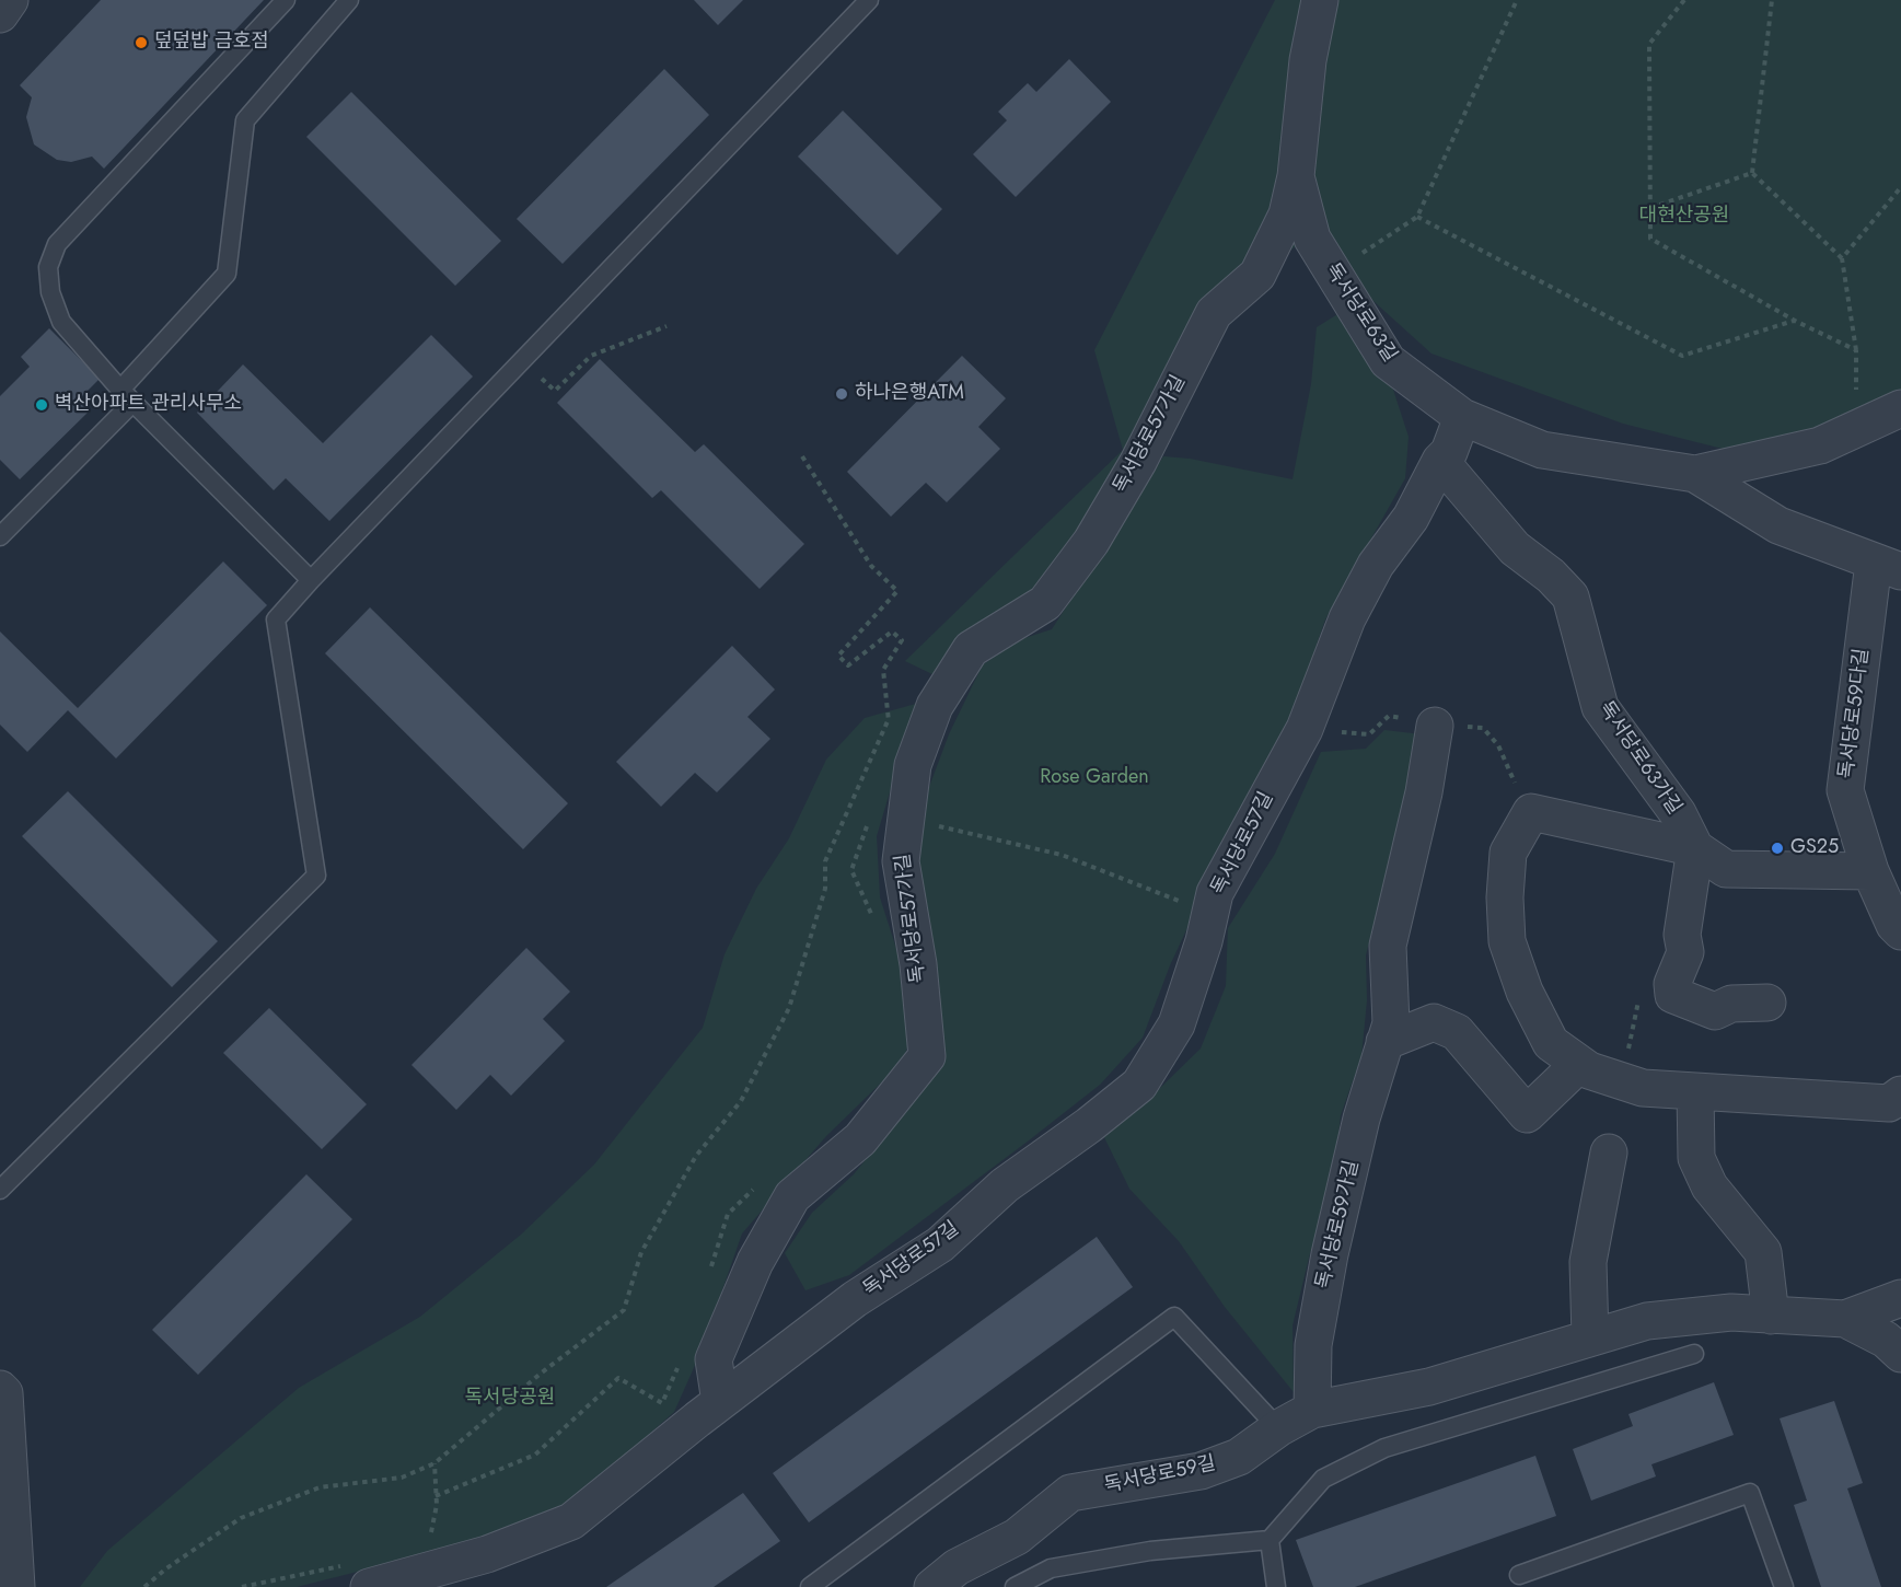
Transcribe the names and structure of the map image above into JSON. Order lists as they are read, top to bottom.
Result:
{
  "streets": {
    "street": [
      "독서당로63길",
      "독서당로57가길",
      "독서당로59다길",
      "독서당로63가길",
      "독서당로57길",
      "독서당로59가길",
      "독서당로59길"
    ]
  },
  "crossings": [
    ["독서당로63길", "독서당로57가길"],
    ["독서당로63길", "독서당로57길"],
    ["독서당로57가길", "독서당로57길"],
    ["독서당로59다길", "독서당로63가길"],
    ["독서당로63가길", "독서당로57길"],
    ["독서당로59가길", "독서당로59길"]
  ],
  "parks": ["대현산공원", "Rose Garden", "독서당공원"],
  "places": [
    "덮덮밥 금호점",
    "하나은행ATM",
    "벽산아파트 관리사무소",
    "GS25"
  ]
}
